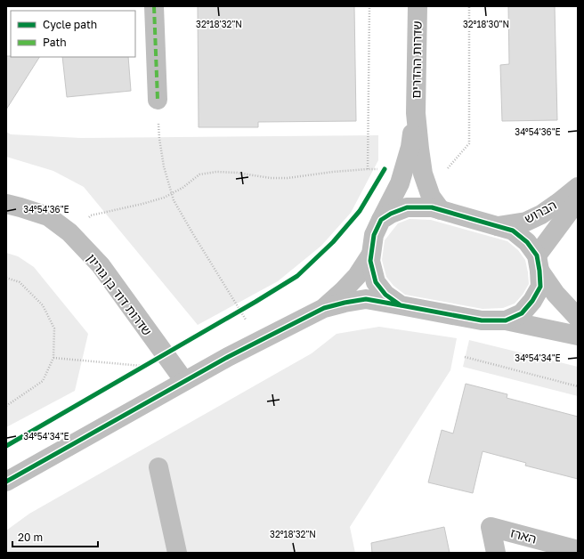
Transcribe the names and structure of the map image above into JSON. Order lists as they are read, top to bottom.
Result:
{
  "streets": {
    "street": [
      "שדרות ההדרים",
      "הברוש",
      "שדרות דוד בן גוריון",
      "הארז"
    ]
  },
  "legend": ["Cycle path", "Path"],
  "scale_bar": "20 m",
  "coordinates": [
    "32°18'32\"N",
    "32°18'30\"N",
    "34°54'36\"E",
    "34°54'34\"E"
  ]
}
